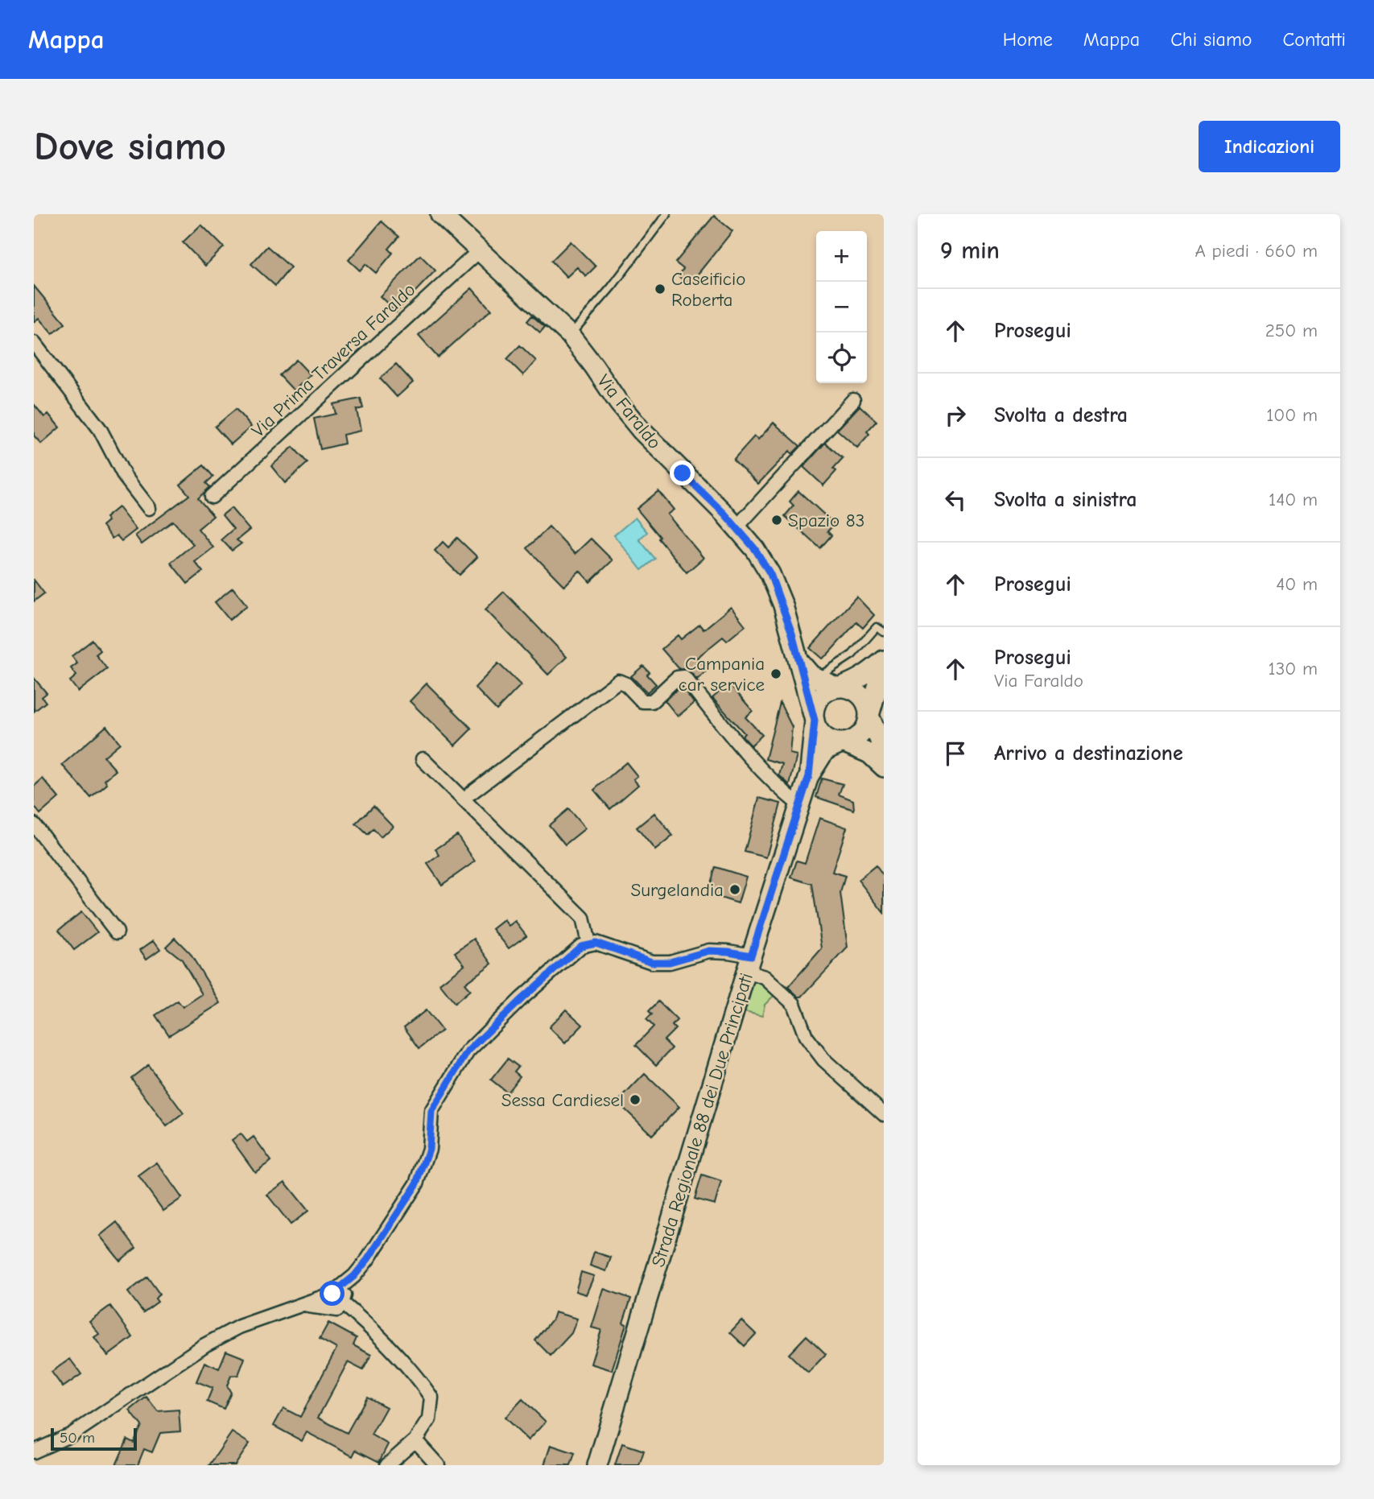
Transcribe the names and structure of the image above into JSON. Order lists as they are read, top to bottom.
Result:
{
  "streets": {
    "main road": ["Via Faraldo", "Strada Regionale 88 dei Due Principati"],
    "street": ["Via Prima Traversa Faraldo"]
  },
  "crossings": [
    ["Via Prima Traversa Faraldo", "Via Faraldo"],
    ["Via Faraldo", "Strada Regionale 88 dei Due Principati"]
  ],
  "places": [
    "Caseificio Roberta",
    "Spazio 83",
    "Campania car service",
    "Surgelandia",
    "Sessa Cardiesel"
  ],
  "scale_bar": "50 m",
  "page": {
    "header": "Mappa",
    "nav": [
      "Home",
      "Mappa",
      "Chi siamo",
      "Contatti"
    ],
    "buttons": "Indicazioni",
    "title": "Dove siamo",
    "heading": ["9 min", "A piedi · 660 m"],
    "map_buttons": ["+", "−"],
    "list": [
      ["Prosegui", "250 m"],
      ["Svolta a destra", "100 m"],
      ["Svolta a sinistra", "140 m"],
      ["Prosegui", "40 m"],
      ["Prosegui", "Via Faraldo", "130 m"],
      "Arrivo a destinazione"
    ],
    "scale": "50 m"
  }
}
